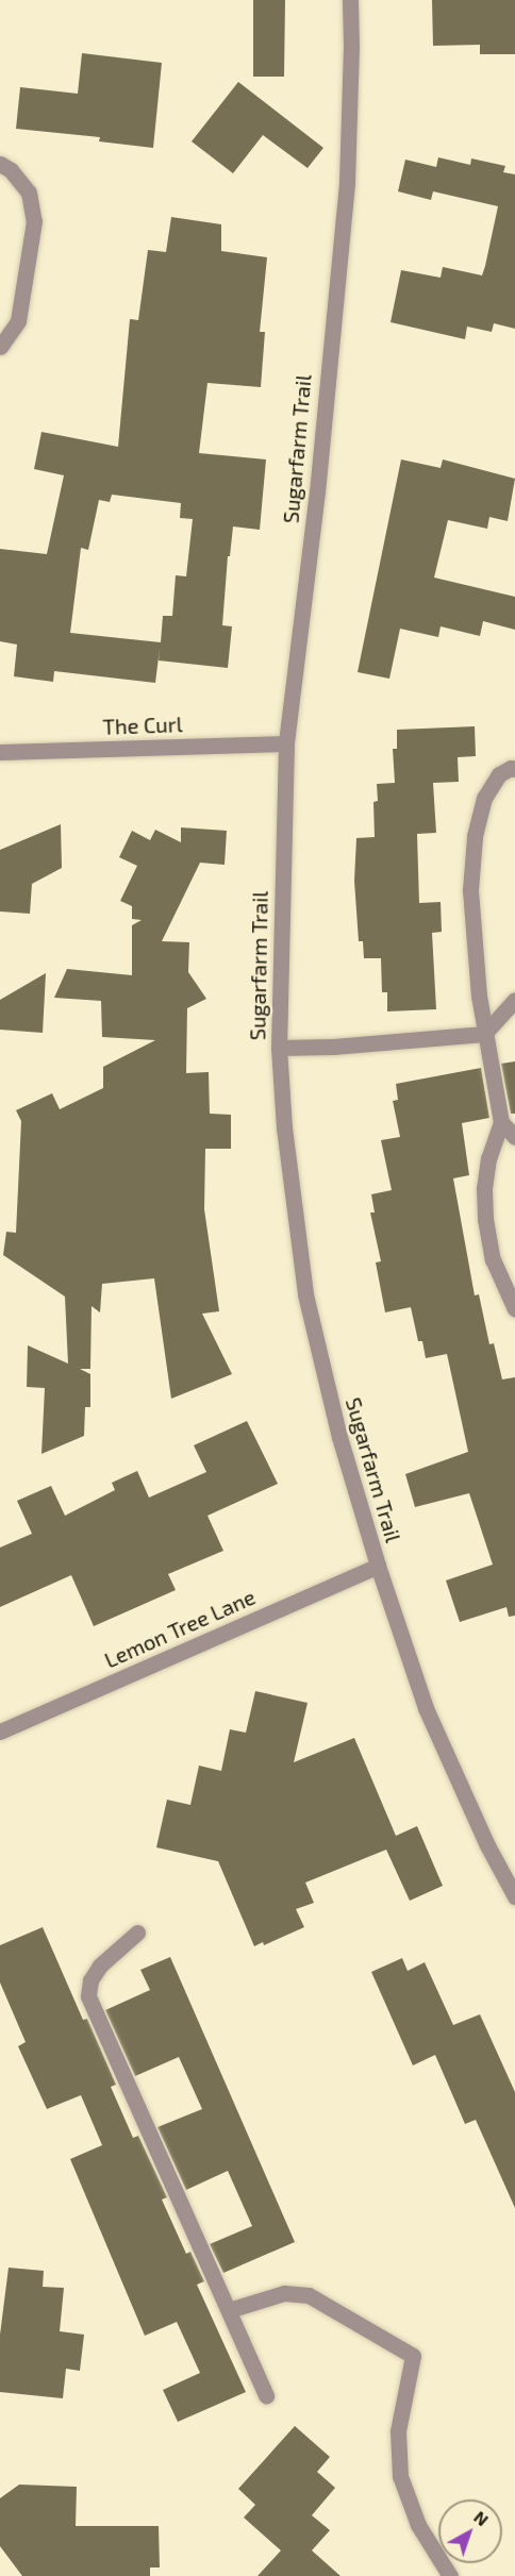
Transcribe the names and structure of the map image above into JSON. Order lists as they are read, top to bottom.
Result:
{
  "streets": {
    "street": ["Sugarfarm Trail", "The Curl", "Lemon Tree Lane"]
  },
  "crossings": [
    ["Sugarfarm Trail", "The Curl"],
    ["Sugarfarm Trail", "Lemon Tree Lane"]
  ],
  "north": "top right"
}
